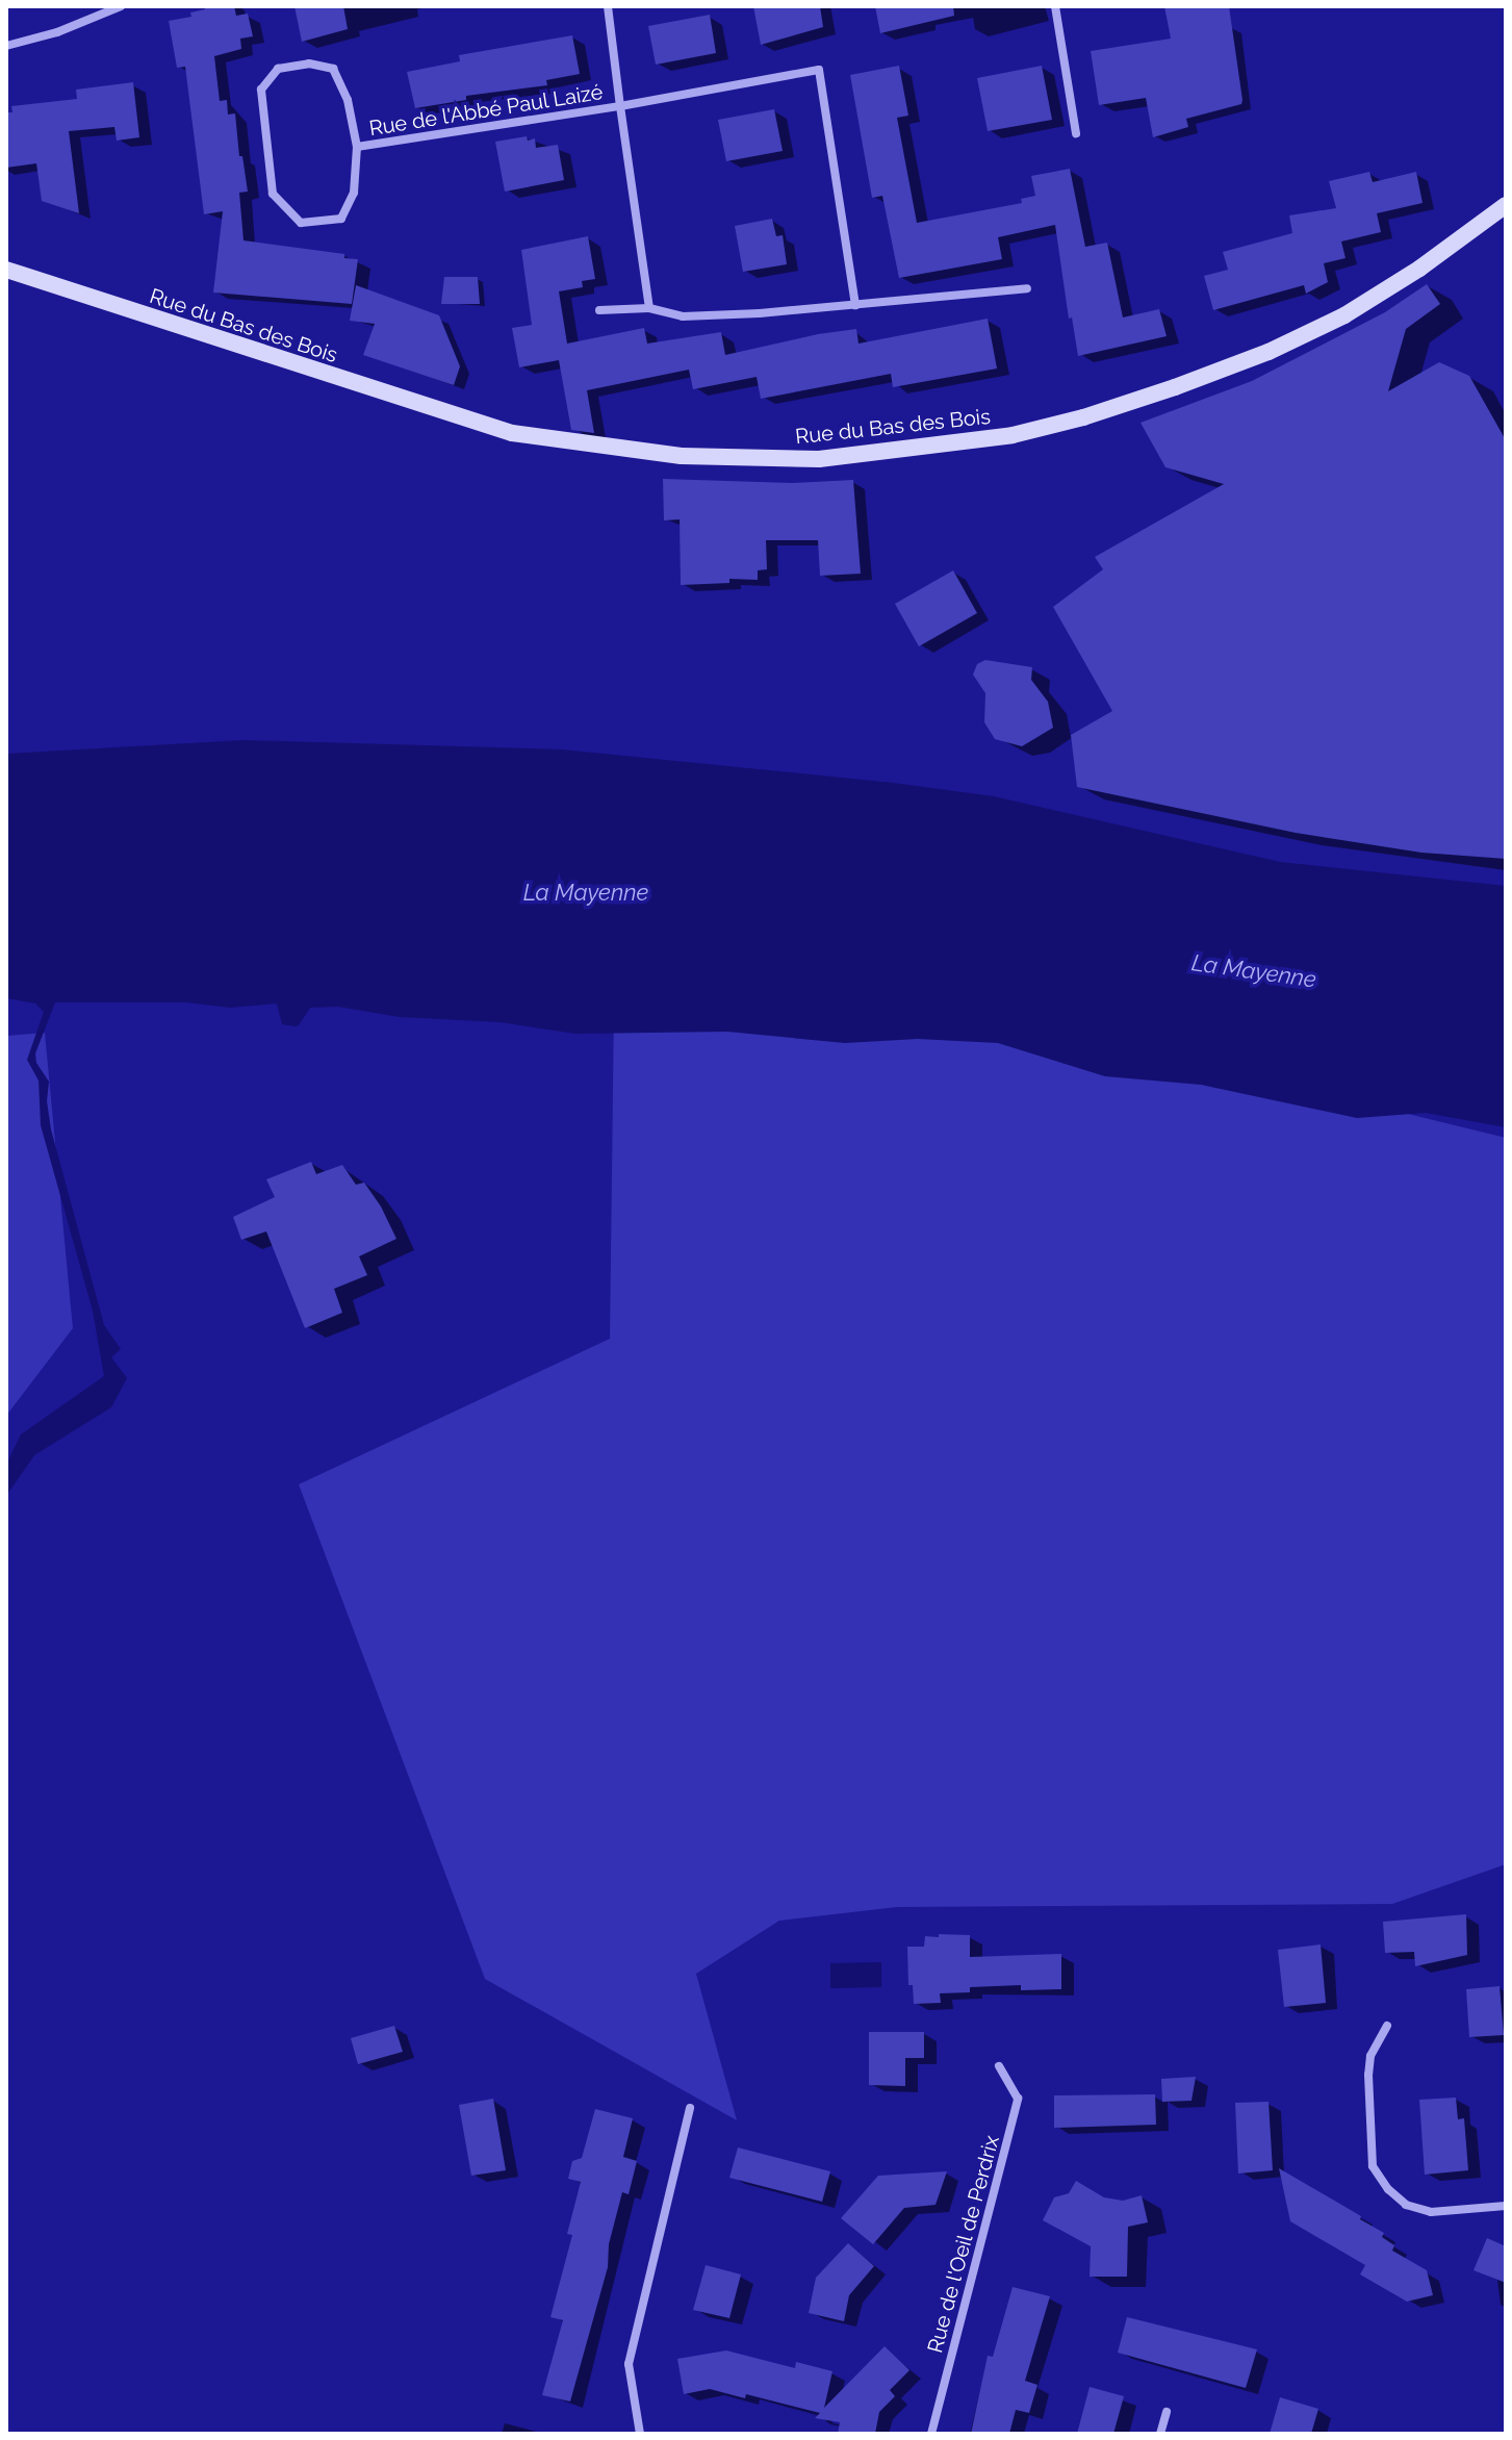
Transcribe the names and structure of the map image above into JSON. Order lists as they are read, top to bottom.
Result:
{
  "streets": {
    "street": ["Rue de l'Abbé Paul Laizé", "Rue du Bas des Bois", "Rue de l'Oeil de Perdrix"]
  },
  "water": ["La Mayenne"]
}
